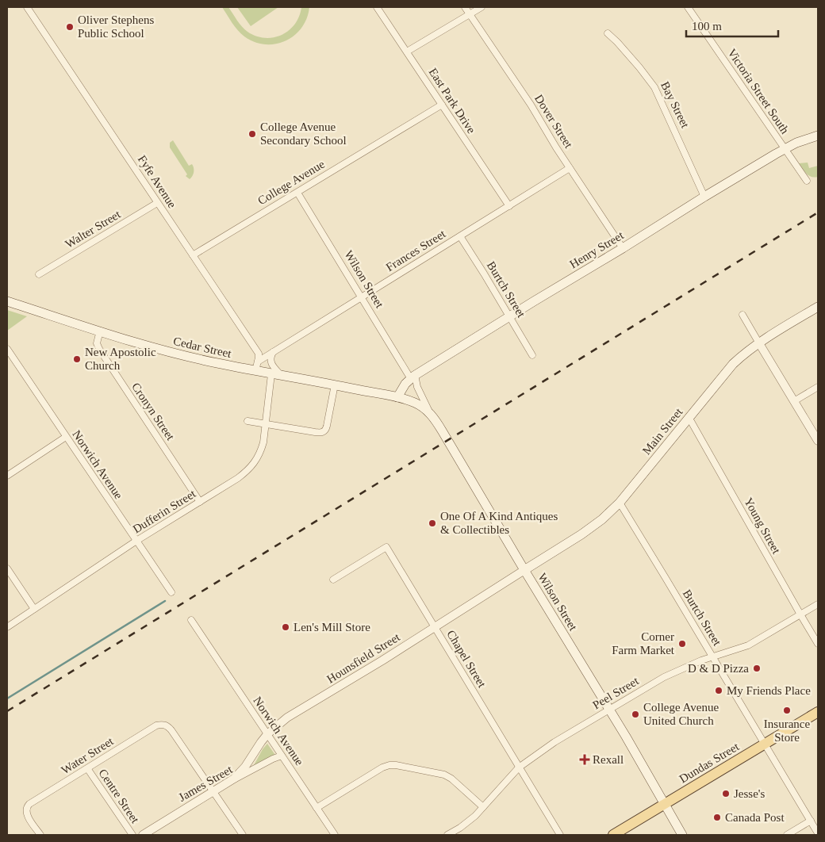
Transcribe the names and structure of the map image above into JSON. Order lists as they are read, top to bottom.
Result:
{
  "streets": {
    "main road": [
      "Henry Street",
      "Wilson Street",
      "Cedar Street",
      "Main Street",
      "Dundas Street"
    ],
    "street": [
      "Victoria Street South",
      "East Park Drive",
      "Bay Street",
      "Dover Street",
      "Fyfe Avenue",
      "College Avenue",
      "Walter Street",
      "Frances Street",
      "Burtch Street",
      "Cronyn Street",
      "Norwich Avenue",
      "Dufferin Street",
      "Young Street",
      "Hounsfield Street",
      "Chapel Street",
      "Peel Street",
      "Water Street",
      "James Street",
      "Centre Street"
    ]
  },
  "crossings": [
    ["Victoria Street South", "Henry Street"],
    ["East Park Drive", "College Avenue"],
    ["East Park Drive", "Frances Street"],
    ["Bay Street", "Henry Street"],
    ["Dover Street", "Henry Street"],
    ["Dover Street", "Frances Street"],
    ["Fyfe Avenue", "College Avenue"],
    ["Fyfe Avenue", "Walter Street"],
    ["Fyfe Avenue", "Frances Street"],
    ["College Avenue", "Wilson Street"],
    ["Henry Street", "Wilson Street"],
    ["Henry Street", "Burtch Street"],
    ["Henry Street", "Cedar Street"],
    ["Frances Street", "Wilson Street"],
    ["Frances Street", "Burtch Street"],
    ["Wilson Street", "Cedar Street"],
    ["Wilson Street", "Main Street"],
    ["Wilson Street", "Hounsfield Street"],
    ["Wilson Street", "Peel Street"],
    ["Wilson Street", "Dundas Street"],
    ["Burtch Street", "Main Street"],
    ["Burtch Street", "Peel Street"],
    ["Burtch Street", "Dundas Street"],
    ["Cedar Street", "Cronyn Street"],
    ["Cedar Street", "Dufferin Street"],
    ["Cronyn Street", "Dufferin Street"],
    ["Main Street", "Young Street"],
    ["Main Street", "Hounsfield Street"],
    ["Norwich Avenue", "Dufferin Street"],
    ["Norwich Avenue", "Hounsfield Street"],
    ["Norwich Avenue", "James Street"],
    ["Young Street", "Peel Street"],
    ["Hounsfield Street", "Chapel Street"],
    ["Hounsfield Street", "James Street"],
    ["Chapel Street", "Peel Street"],
    ["Water Street", "James Street"],
    ["Water Street", "Centre Street"]
  ],
  "places": {
    "other": [
      "Oliver Stephens Public School",
      "College Avenue Secondary School",
      "New Apostolic Church",
      "One Of A Kind Antiques & Collectibles",
      "Len's Mill Store",
      "Corner Farm Market",
      "D & D Pizza",
      "My Friends Place",
      "Insurance Store",
      "College Avenue United Church",
      "Jesse's",
      "Canada Post"
    ],
    "health": ["Rexall"]
  },
  "scale_bar": "100 m"
}
